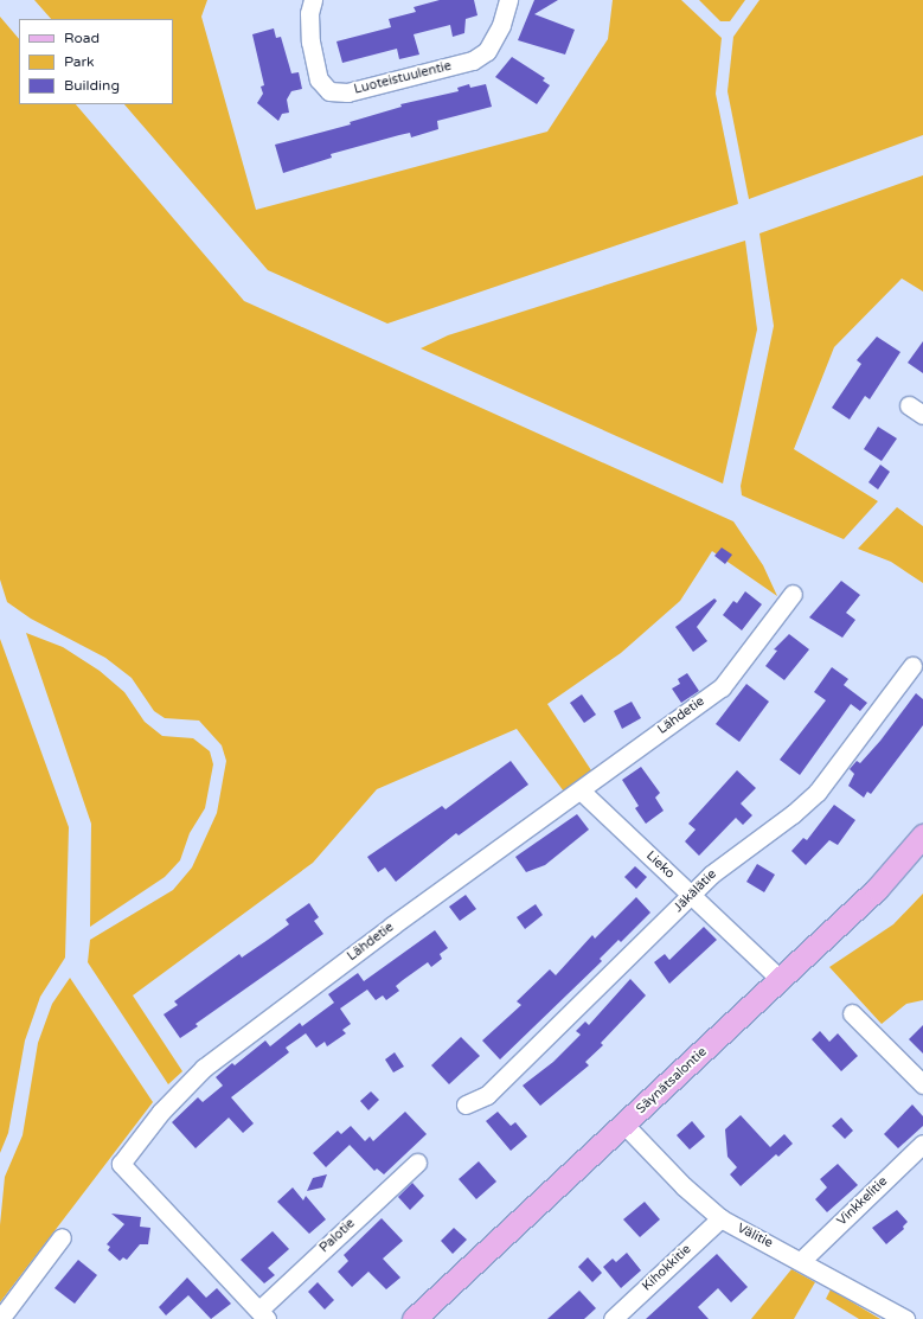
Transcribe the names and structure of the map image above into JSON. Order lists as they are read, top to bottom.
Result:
{
  "streets": {
    "main road": ["Säynätsalontie"],
    "street": [
      "Luoteistuulentie",
      "Lähdetie",
      "Lieko",
      "Jäkälätie",
      "Vinkkelitie",
      "Palotie",
      "Välitie",
      "Kihokkitie"
    ]
  },
  "crossings": [
    ["Lähdetie", "Lieko"],
    ["Lähdetie", "Palotie"],
    ["Lieko", "Jäkälätie"],
    ["Lieko", "Säynätsalontie"],
    ["Säynätsalontie", "Välitie"],
    ["Vinkkelitie", "Välitie"],
    ["Välitie", "Kihokkitie"]
  ],
  "legend": ["Road", "Park", "Building"]
}
